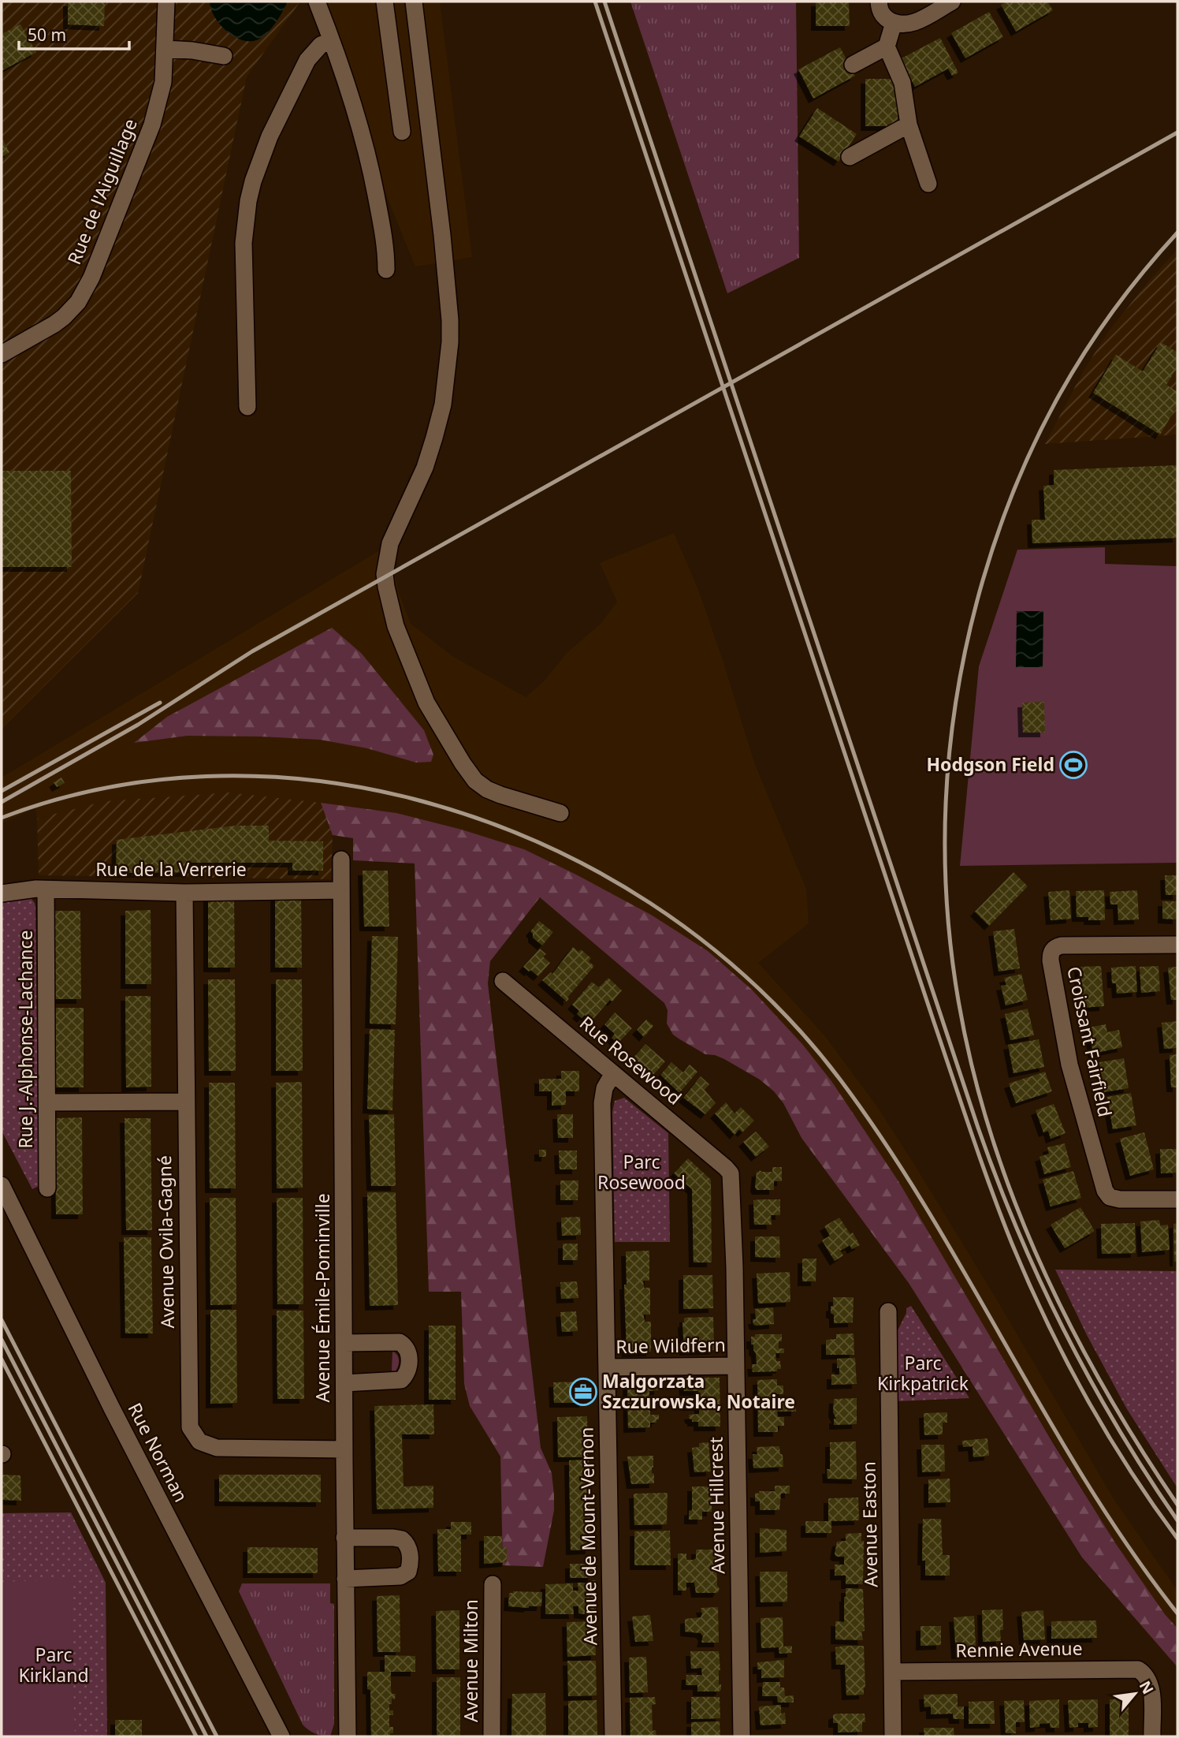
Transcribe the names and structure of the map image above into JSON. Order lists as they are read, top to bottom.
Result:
{
  "streets": {
    "street": [
      "Rue de l'Aiguillage",
      "Rue de la Verrerie",
      "Rue J.-Alphonse-Lachance",
      "Croissant Fairfield",
      "Rue Rosewood",
      "Avenue Ovila-Gagné",
      "Avenue Émile-Pominville",
      "Rue Wildfern",
      "Rue Norman",
      "Avenue Hillcrest",
      "Avenue Easton",
      "Avenue de Mount-Vernon",
      "Rennie Avenue",
      "Avenue Milton"
    ]
  },
  "crossings": [
    ["Rue de la Verrerie", "Rue J.-Alphonse-Lachance"],
    ["Rue de la Verrerie", "Avenue Ovila-Gagné"],
    ["Rue de la Verrerie", "Avenue Émile-Pominville"],
    ["Rue Rosewood", "Avenue Hillcrest"],
    ["Rue Rosewood", "Avenue de Mount-Vernon"],
    ["Avenue Ovila-Gagné", "Avenue Émile-Pominville"],
    ["Rue Wildfern", "Avenue Hillcrest"],
    ["Rue Wildfern", "Avenue de Mount-Vernon"],
    ["Avenue Easton", "Rennie Avenue"]
  ],
  "parks": ["Parc Rosewood", "Parc Kirkpatrick", "Parc Kirkland"],
  "places": {
    "sports": ["Hodgson Field"],
    "office": ["Malgorzata Szczurowska, Notaire"]
  },
  "scale_bar": "50 m",
  "north": "top right"
}
